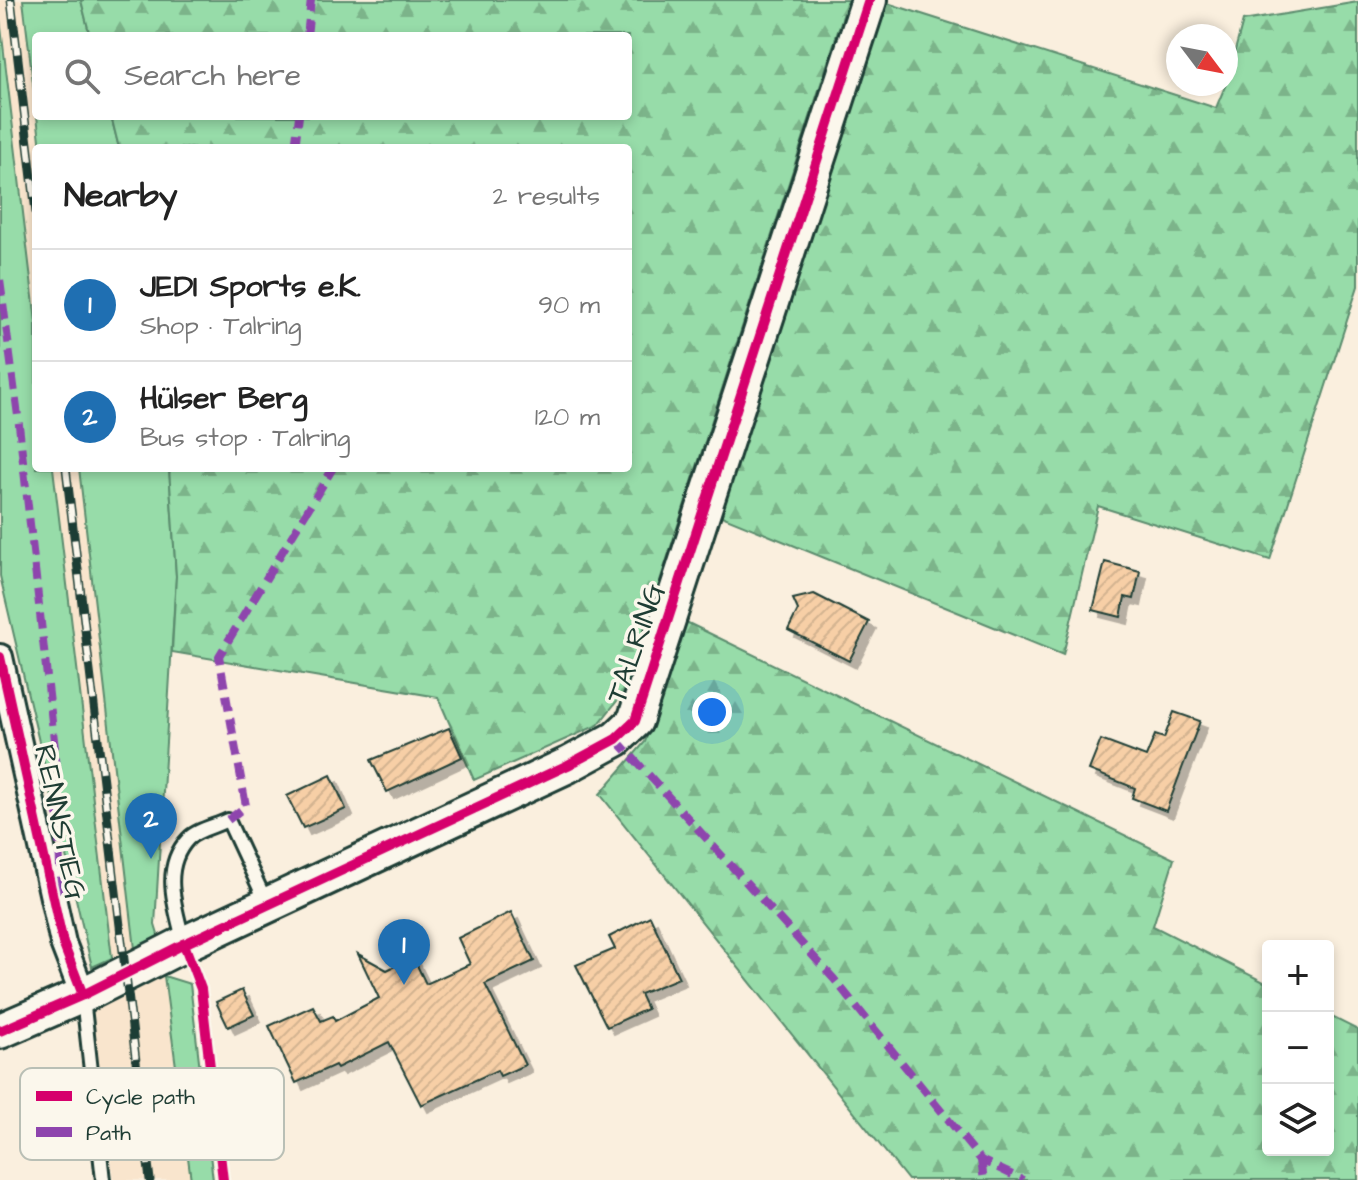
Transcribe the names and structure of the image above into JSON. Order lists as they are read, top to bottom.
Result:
{
  "streets": {
    "street": ["TALRING", "RENNSTIEG"]
  },
  "crossings": [
    ["TALRING", "RENNSTIEG"]
  ],
  "legend": ["Cycle path", "Path"],
  "north": "bottom right",
  "page": {
    "search": "Search here",
    "heading": ["Nearby", "2 results"],
    "list": [
      {
        "mark": "1",
        "name": "JEDI Sports e.K.",
        "note": "Shop · Talring",
        "value": "90 m"
      },
      {
        "mark": "2",
        "name": "Hülser Berg",
        "note": "Bus stop · Talring",
        "value": "120 m"
      }
    ],
    "pins": ["2", "1"],
    "map_buttons": ["+", "−"]
  }
}
